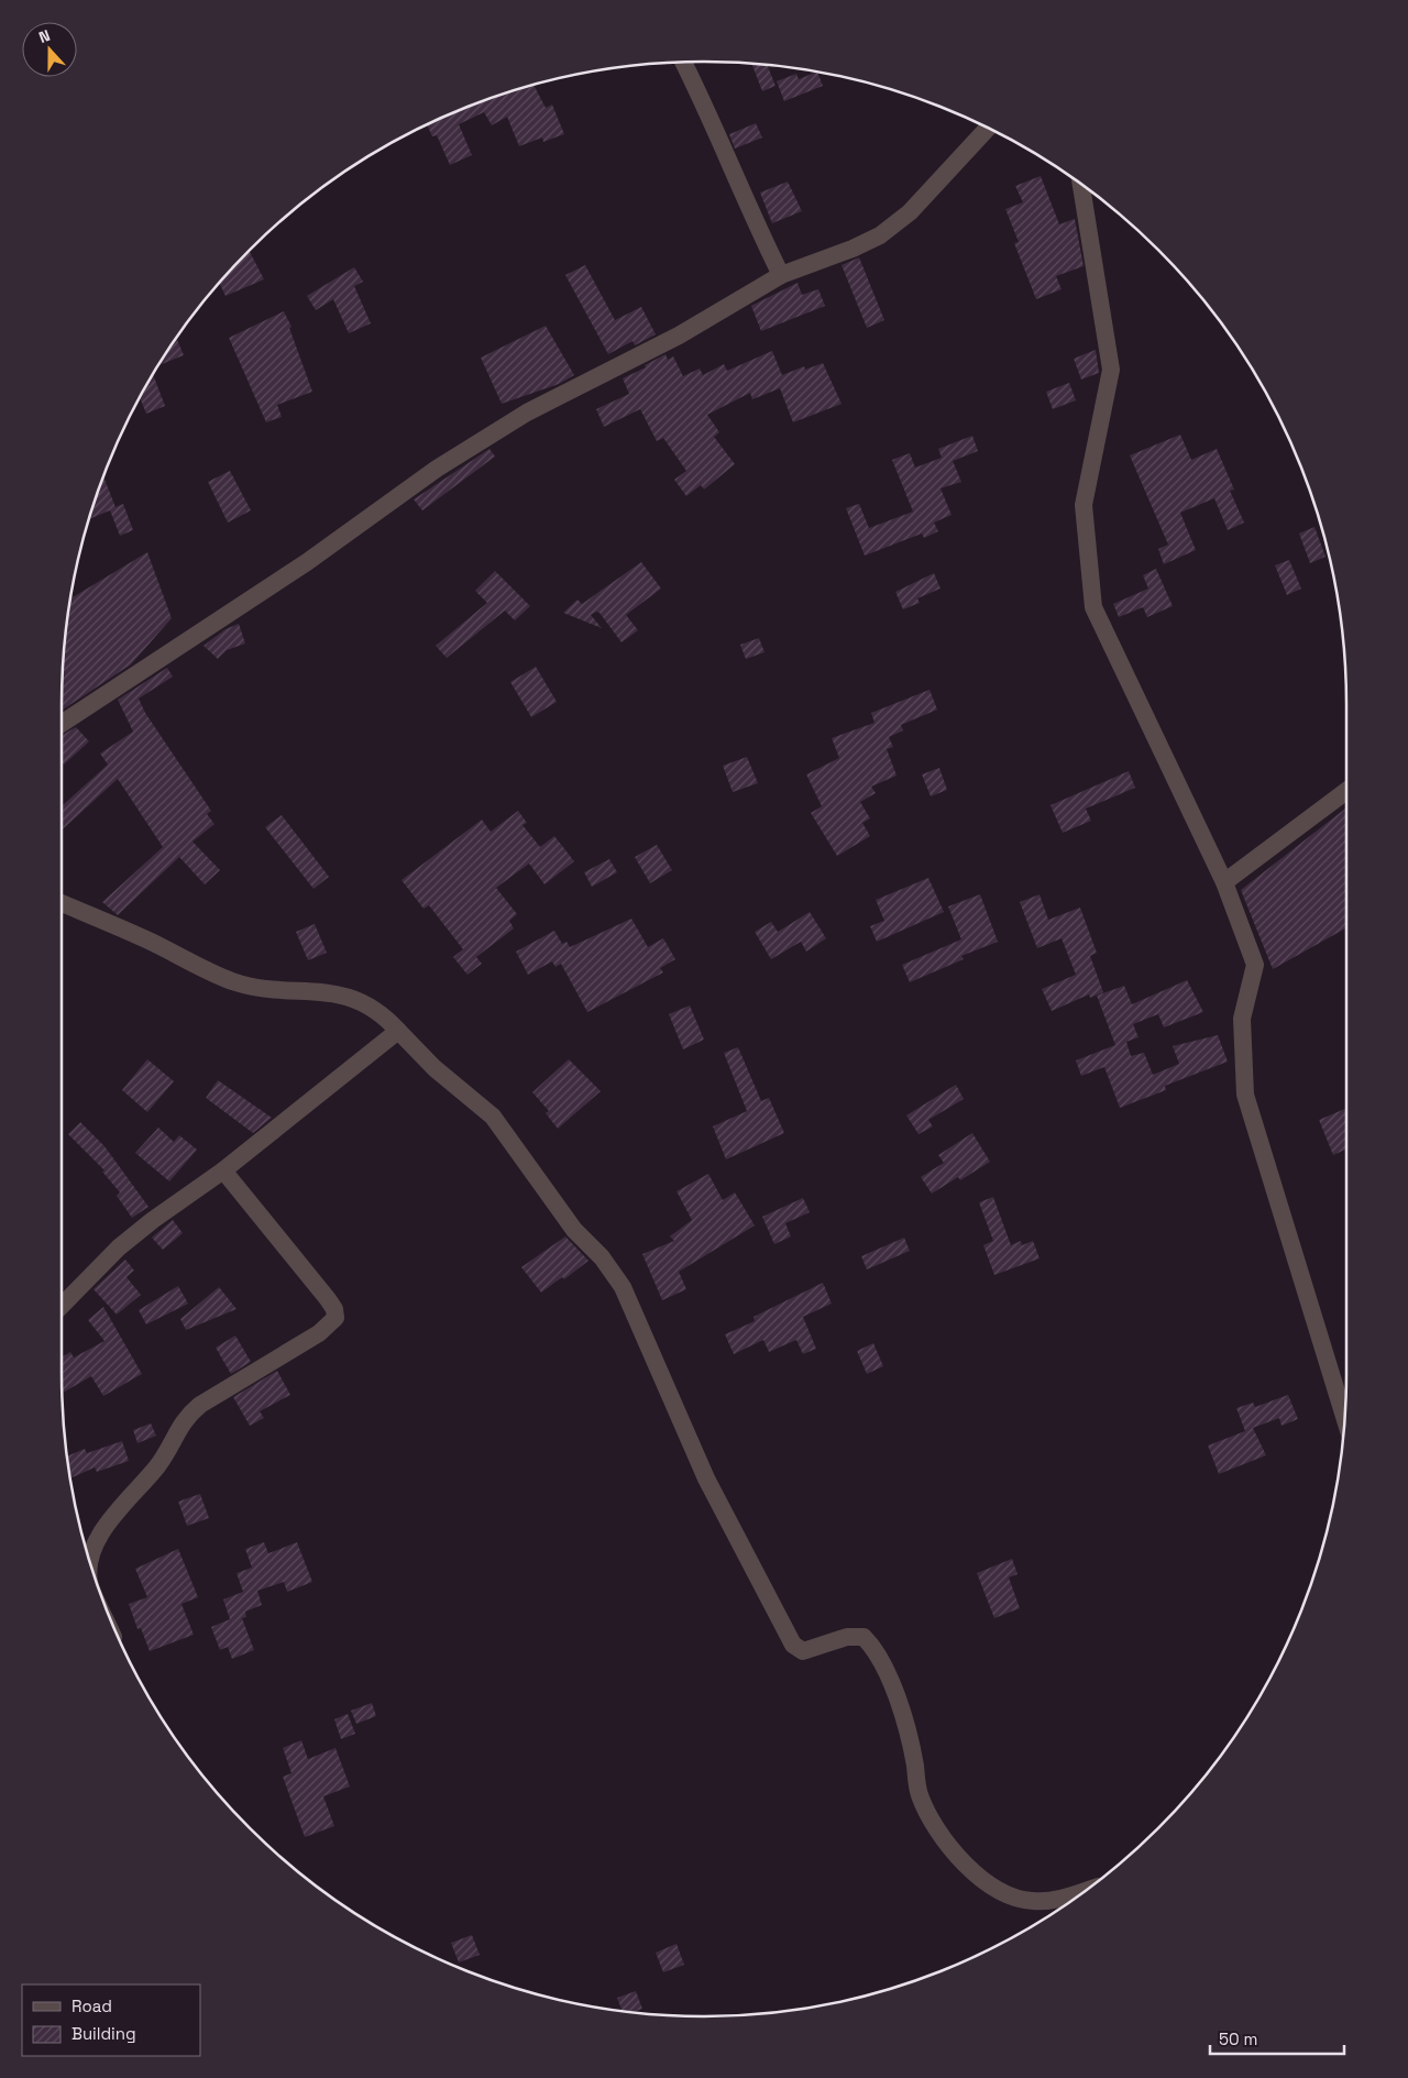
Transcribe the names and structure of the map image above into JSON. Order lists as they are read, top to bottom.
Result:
{
  "legend": ["Road", "Building"],
  "scale_bar": "50 m",
  "north": "top"
}
